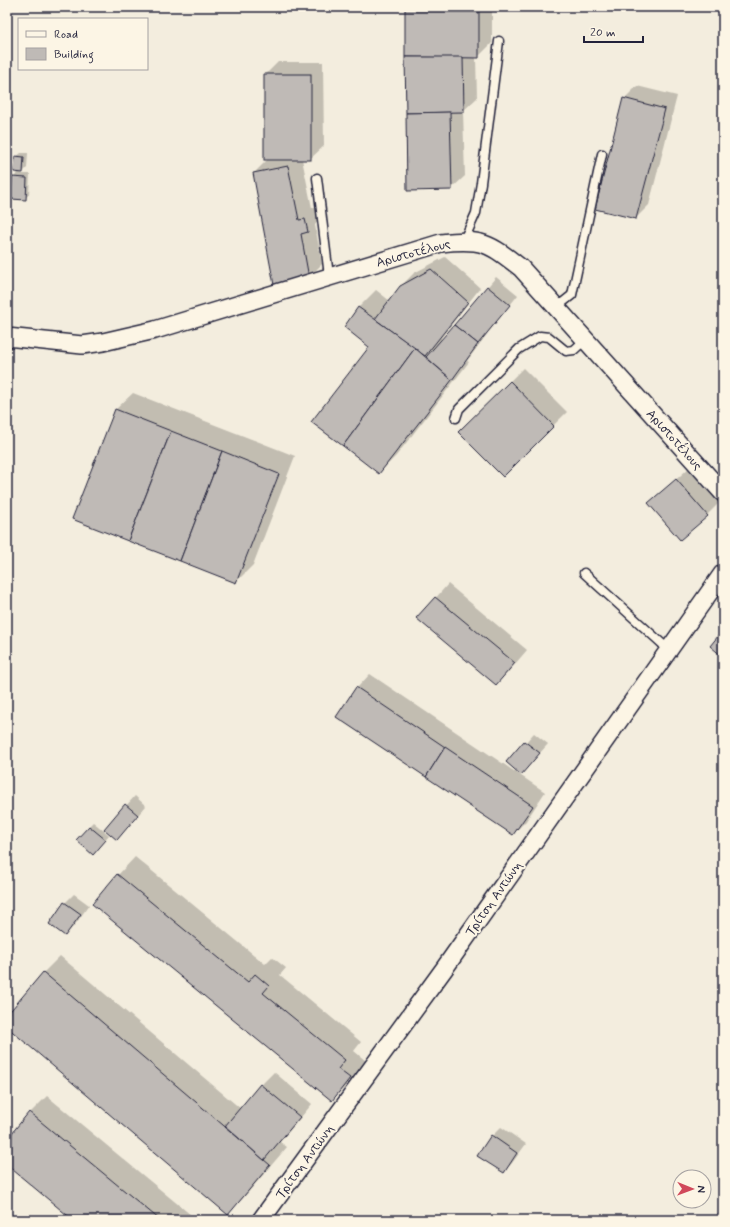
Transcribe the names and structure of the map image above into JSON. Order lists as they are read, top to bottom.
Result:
{
  "streets": {
    "street": ["Αριστοτέλους", "Τρίτση Αντώνη"]
  },
  "legend": ["Road", "Building"],
  "scale_bar": "20 m",
  "north": "right"
}
